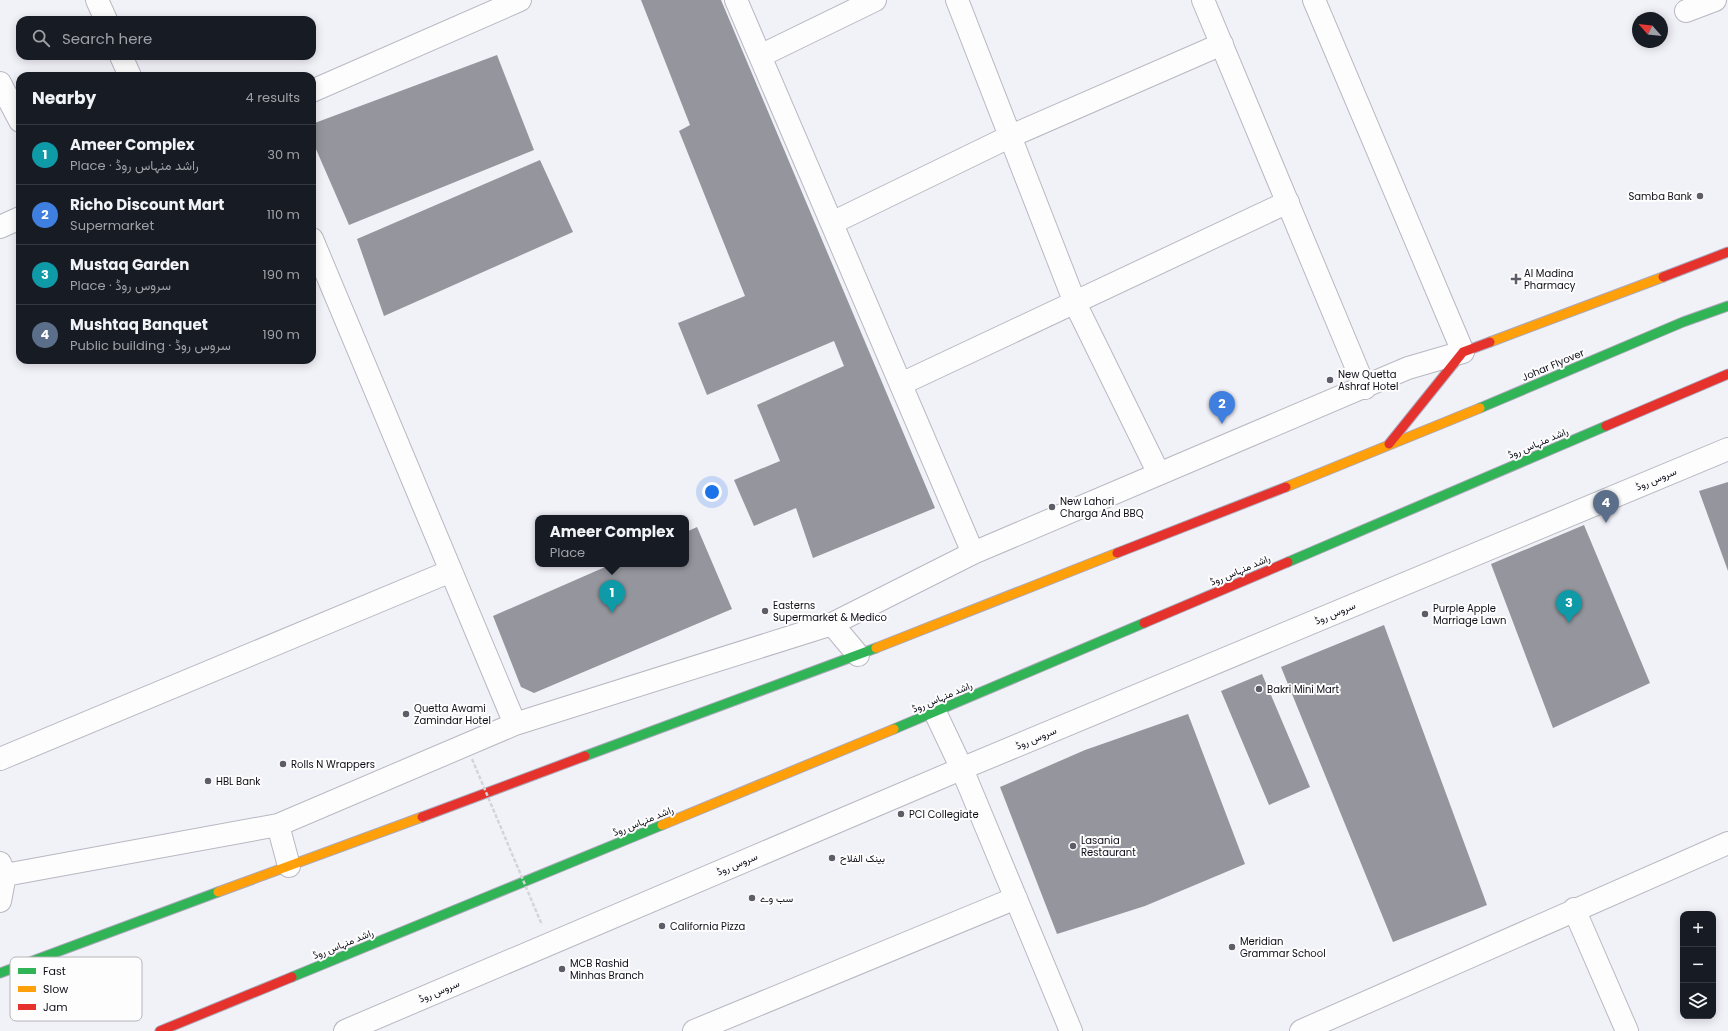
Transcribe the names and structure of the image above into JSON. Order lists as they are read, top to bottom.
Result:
{
  "streets": {
    "main road": ["Johar Flyover", "راشد منہاس روڈ"],
    "street": ["سروس روڈ"]
  },
  "places": {
    "other": [
      "Samba Bank",
      "New Quetta Ashraf Hotel",
      "New Lahori Charga And BBQ",
      "Easterns Supermarket & Medico",
      "Purple Apple Marriage Lawn",
      "Bakri Mini Mart",
      "Quetta Awami Zamindar Hotel",
      "Rolls N Wrappers",
      "HBL Bank",
      "PCI Collegiate",
      "Lasania Restaurant",
      "بینک الفلاح",
      "سب وے",
      "California Pizza",
      "Meridian Grammar School",
      "MCB Rashid Minhas Branch"
    ],
    "health": ["Al Madina Pharmacy"]
  },
  "legend": ["Fast", "Slow", "Jam"],
  "north": "top left",
  "page": {
    "search": "Search here",
    "heading": ["Nearby", "4 results"],
    "list": [
      {
        "mark": "1",
        "name": "Ameer Complex",
        "note": "Place · راشد منہاس روڈ",
        "value": "30 m"
      },
      {
        "mark": "2",
        "name": "Richo Discount Mart",
        "note": "Supermarket",
        "value": "110 m"
      },
      {
        "mark": "3",
        "name": "Mustaq Garden",
        "note": "Place · سروس روڈ",
        "value": "190 m"
      },
      {
        "mark": "4",
        "name": "Mushtaq Banquet",
        "note": "Public building · سروس روڈ",
        "value": "190 m"
      }
    ],
    "pins": [
      "2",
      "4",
      "1",
      "3"
    ],
    "popup": ["Ameer Complex", "Place"],
    "map_buttons": ["+", "−"]
  }
}
